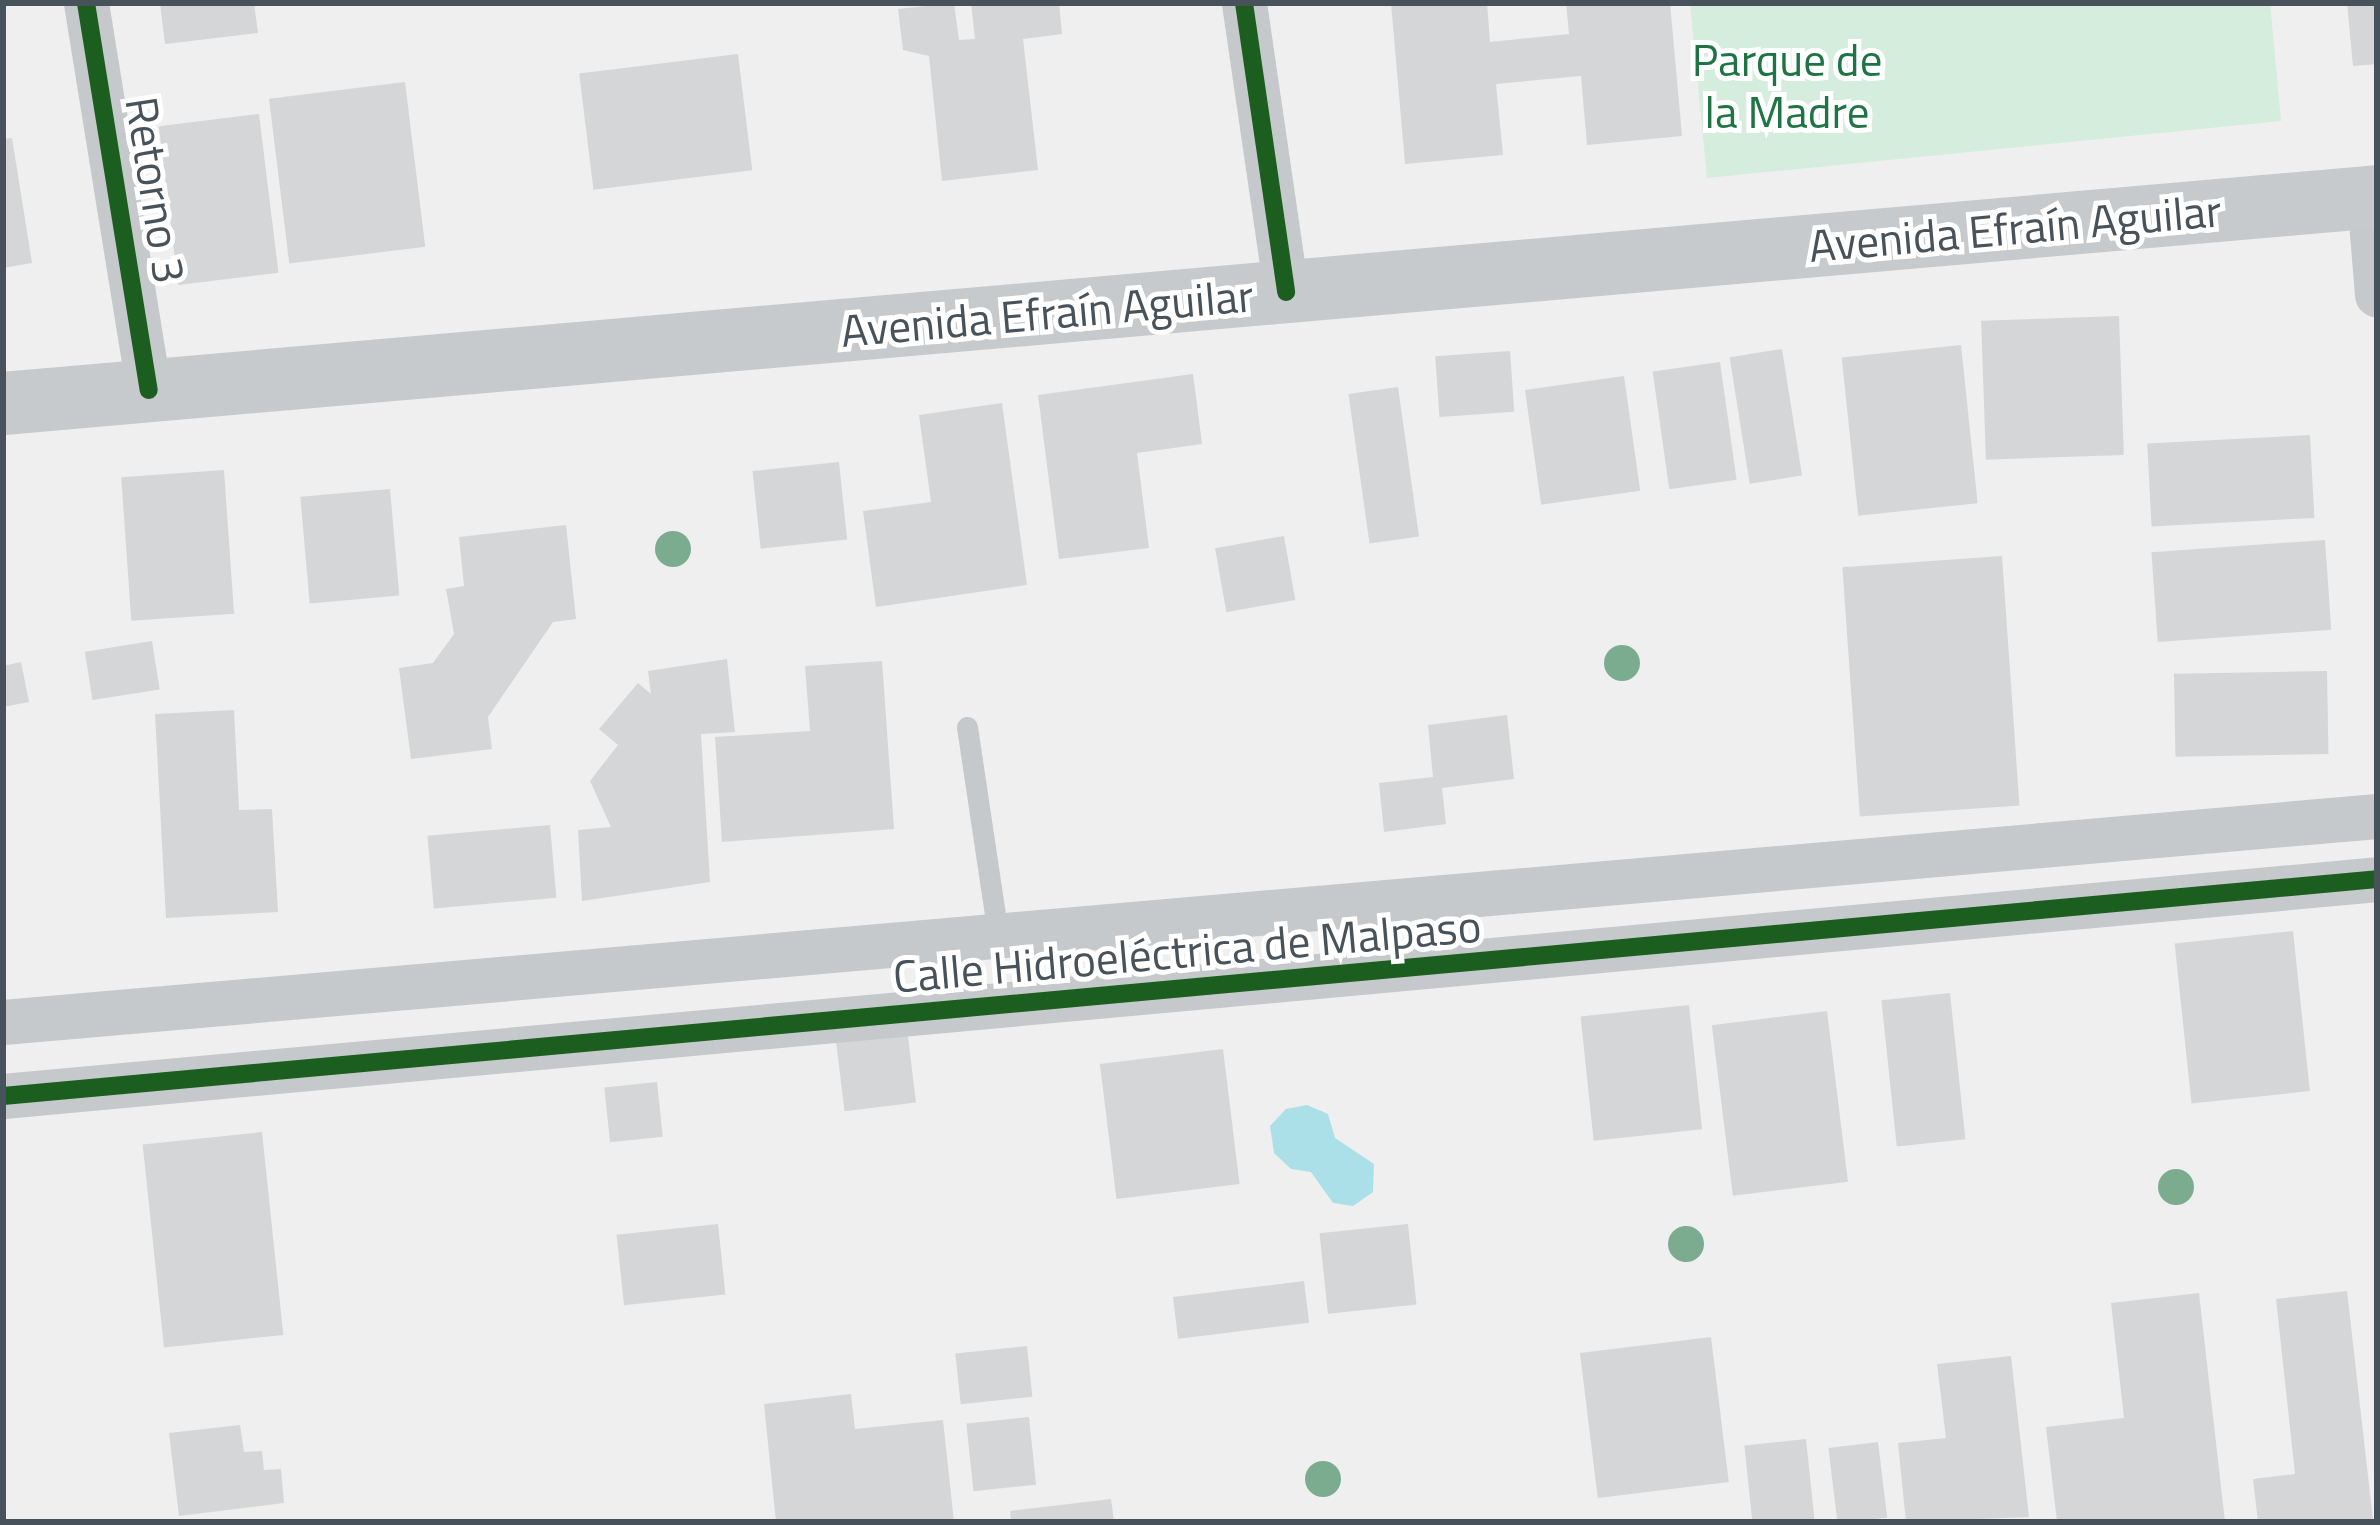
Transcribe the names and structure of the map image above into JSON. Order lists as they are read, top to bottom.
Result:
{
  "streets": {
    "main road": ["Avenida Efraín Aguilar"],
    "street": ["Retorno 3", "Calle Hidroeléctrica de Malpaso"]
  },
  "crossings": [
    ["Retorno 3", "Avenida Efraín Aguilar"]
  ],
  "parks": ["Parque de la Madre"]
}
